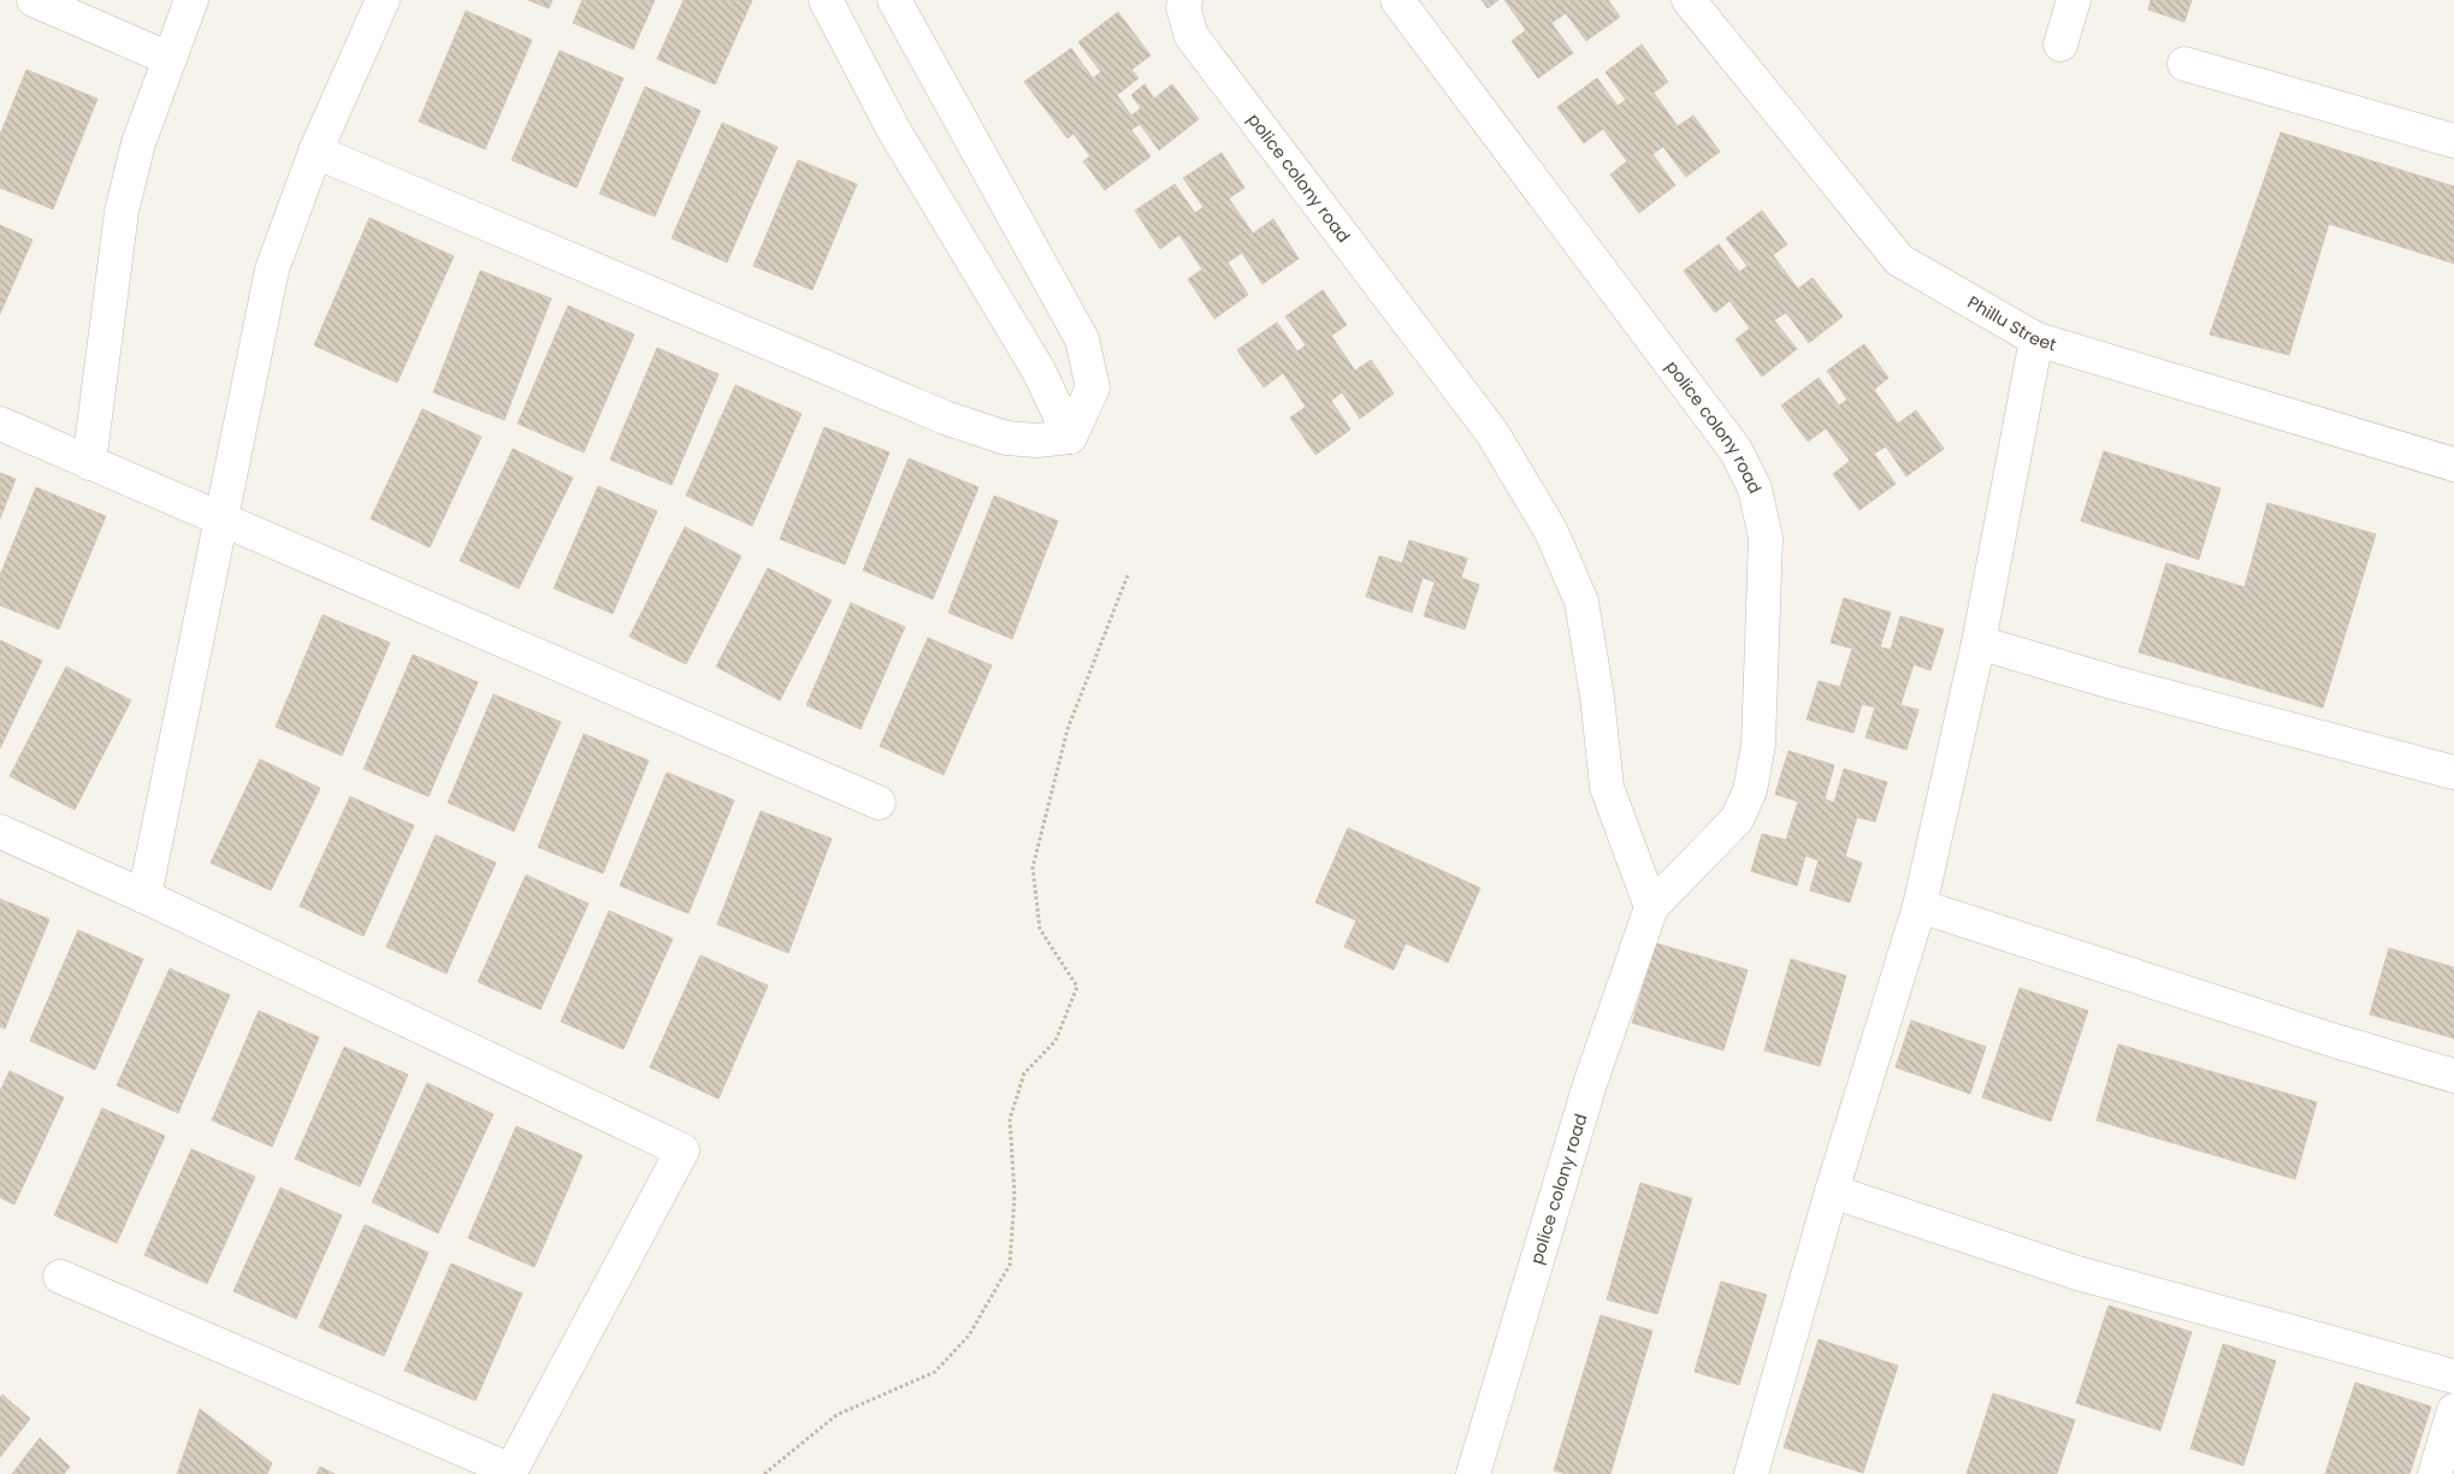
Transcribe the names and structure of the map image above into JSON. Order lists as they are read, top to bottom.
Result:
{
  "streets": {
    "street": ["police colony road", "Phillu Street"]
  }
}
